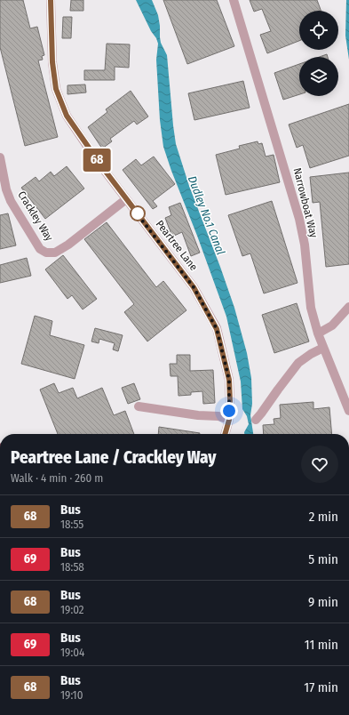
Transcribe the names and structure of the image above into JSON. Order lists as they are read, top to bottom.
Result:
{
  "streets": {
    "street": ["Narrowboat Way", "Crackley Way", "Peartree Lane"]
  },
  "crossings": [
    ["Crackley Way", "Peartree Lane"]
  ],
  "water": ["Dudley No.1 Canal"],
  "lines": ["bus line 68"],
  "page": {
    "on_map": "68",
    "heading": ["Peartree Lane / Crackley Way", "Walk · 4 min · 260 m"],
    "list": [
      {
        "mark": "68",
        "name": "Bus",
        "note": "18:55",
        "value": "2 min"
      },
      {
        "mark": "69",
        "name": "Bus",
        "note": "18:58",
        "value": "5 min"
      },
      {
        "mark": "68",
        "name": "Bus",
        "note": "19:02",
        "value": "9 min"
      },
      {
        "mark": "69",
        "name": "Bus",
        "note": "19:04",
        "value": "11 min"
      },
      {
        "mark": "68",
        "name": "Bus",
        "note": "19:10",
        "value": "17 min"
      }
    ]
  }
}
